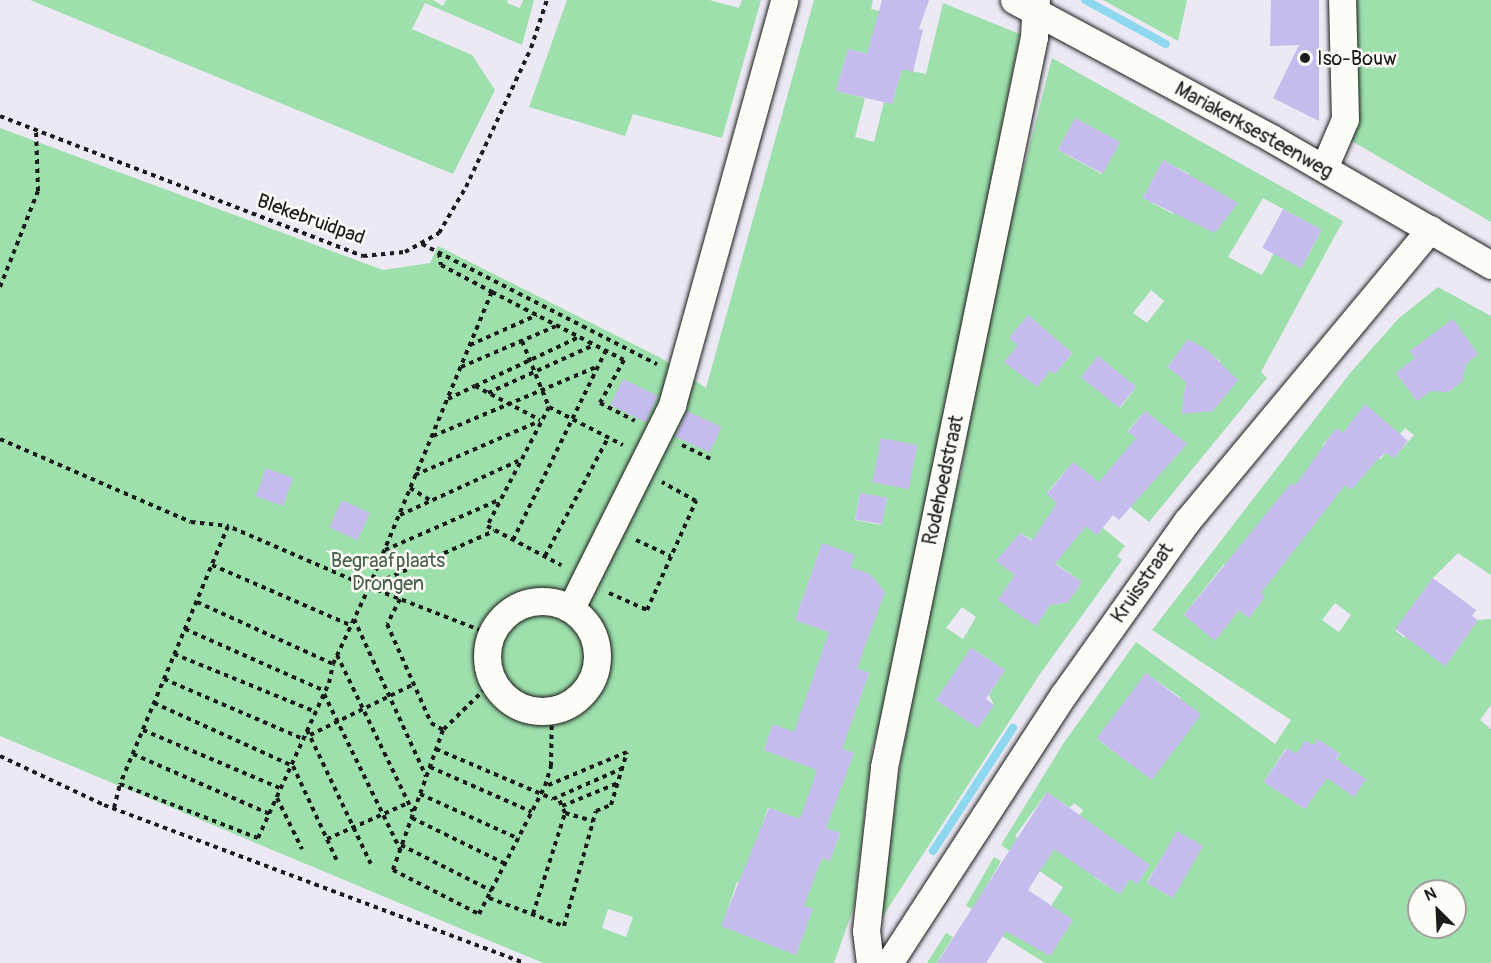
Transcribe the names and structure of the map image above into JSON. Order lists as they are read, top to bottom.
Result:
{
  "streets": {
    "street": ["Mariakerksesteenweg", "Rodehoedstraat", "Kruisstraat"],
    "path": ["Blekebruidpad"]
  },
  "crossings": [
    ["Mariakerksesteenweg", "Rodehoedstraat"],
    ["Mariakerksesteenweg", "Kruisstraat"]
  ],
  "parks": ["Begraafplaats Drongen"],
  "places": ["Iso-Bouw"],
  "north": "top left"
}
